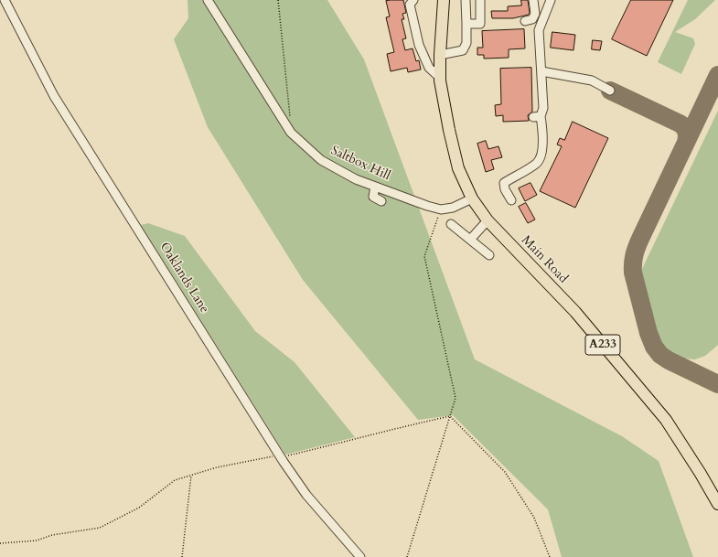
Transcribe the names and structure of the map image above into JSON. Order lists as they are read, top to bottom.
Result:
{
  "streets": {
    "main road": ["Main Road", "A233"],
    "street": ["Saltbox Hill", "Oaklands Lane"]
  },
  "crossings": [
    ["Saltbox Hill", "Main Road"]
  ]
}
